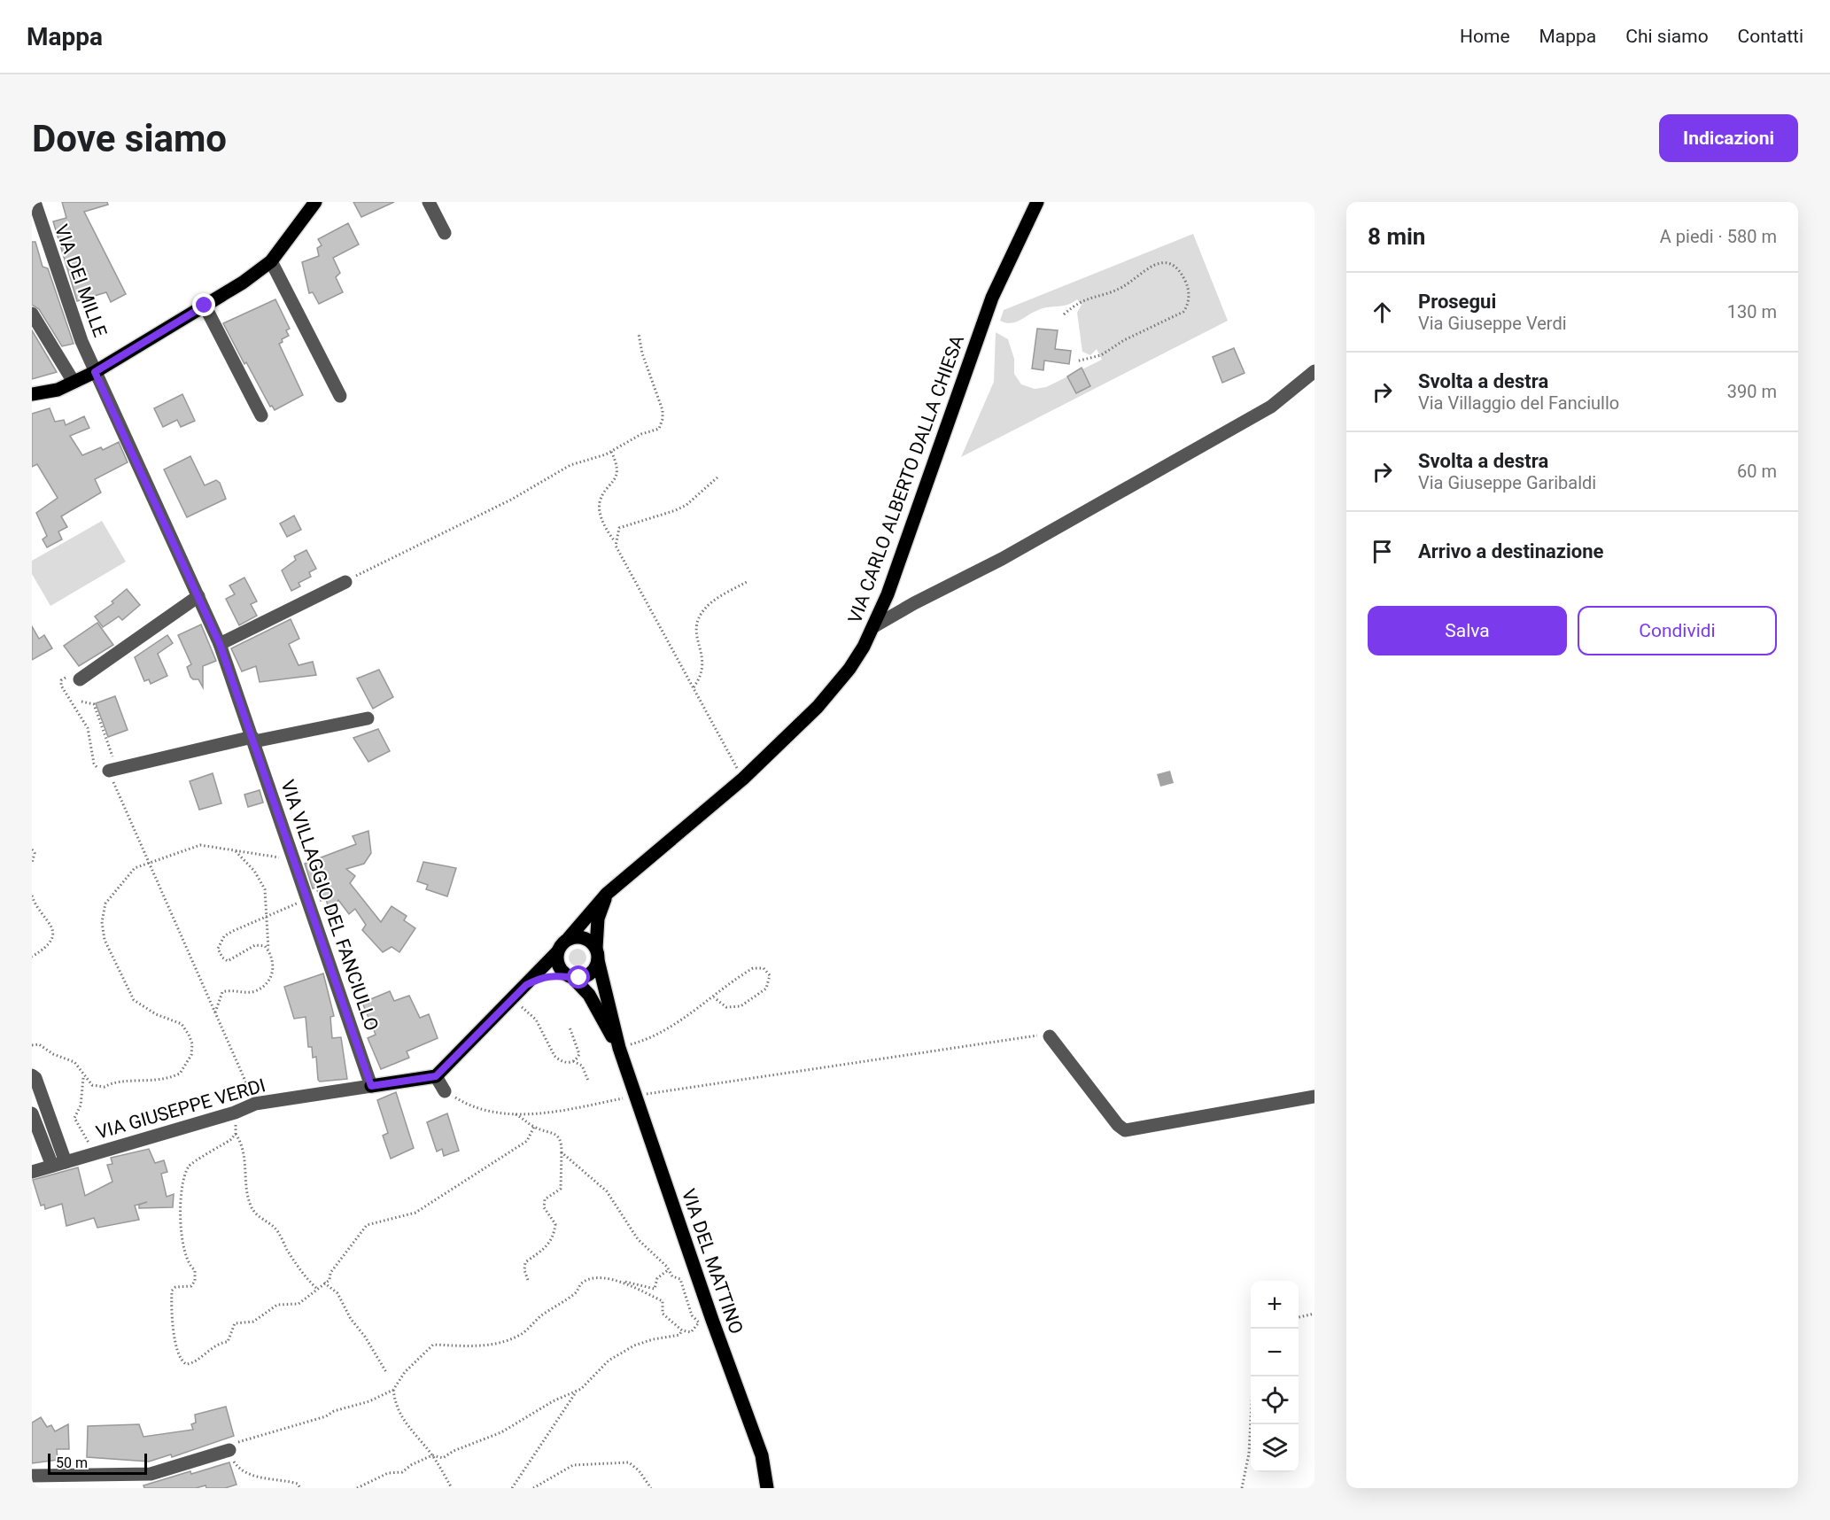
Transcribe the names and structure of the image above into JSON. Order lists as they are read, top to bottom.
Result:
{
  "streets": {
    "main road": ["VIA CARLO ALBERTO DALLA CHIESA", "VIA GIUSEPPE VERDI", "VIA DEL MATTINO"],
    "street": ["VIA DEI MILLE", "VIA VILLAGGIO DEL FANCIULLO"]
  },
  "crossings": [
    ["VIA DEI MILLE", "VIA VILLAGGIO DEL FANCIULLO"],
    ["VIA CARLO ALBERTO DALLA CHIESA", "VIA DEL MATTINO"],
    ["VIA VILLAGGIO DEL FANCIULLO", "VIA GIUSEPPE VERDI"]
  ],
  "scale_bar": "50 m",
  "page": {
    "header": "Mappa",
    "nav": [
      "Home",
      "Mappa",
      "Chi siamo",
      "Contatti"
    ],
    "buttons": [
      "Indicazioni",
      ["Salva", "Condividi"]
    ],
    "title": "Dove siamo",
    "heading": ["8 min", "A piedi · 580 m"],
    "list": [
      ["Prosegui", "Via Giuseppe Verdi", "130 m"],
      ["Svolta a destra", "Via Villaggio del Fanciullo", "390 m"],
      ["Svolta a destra", "Via Giuseppe Garibaldi", "60 m"],
      "Arrivo a destinazione"
    ],
    "map_buttons": ["+", "−"],
    "scale": "50 m"
  }
}
